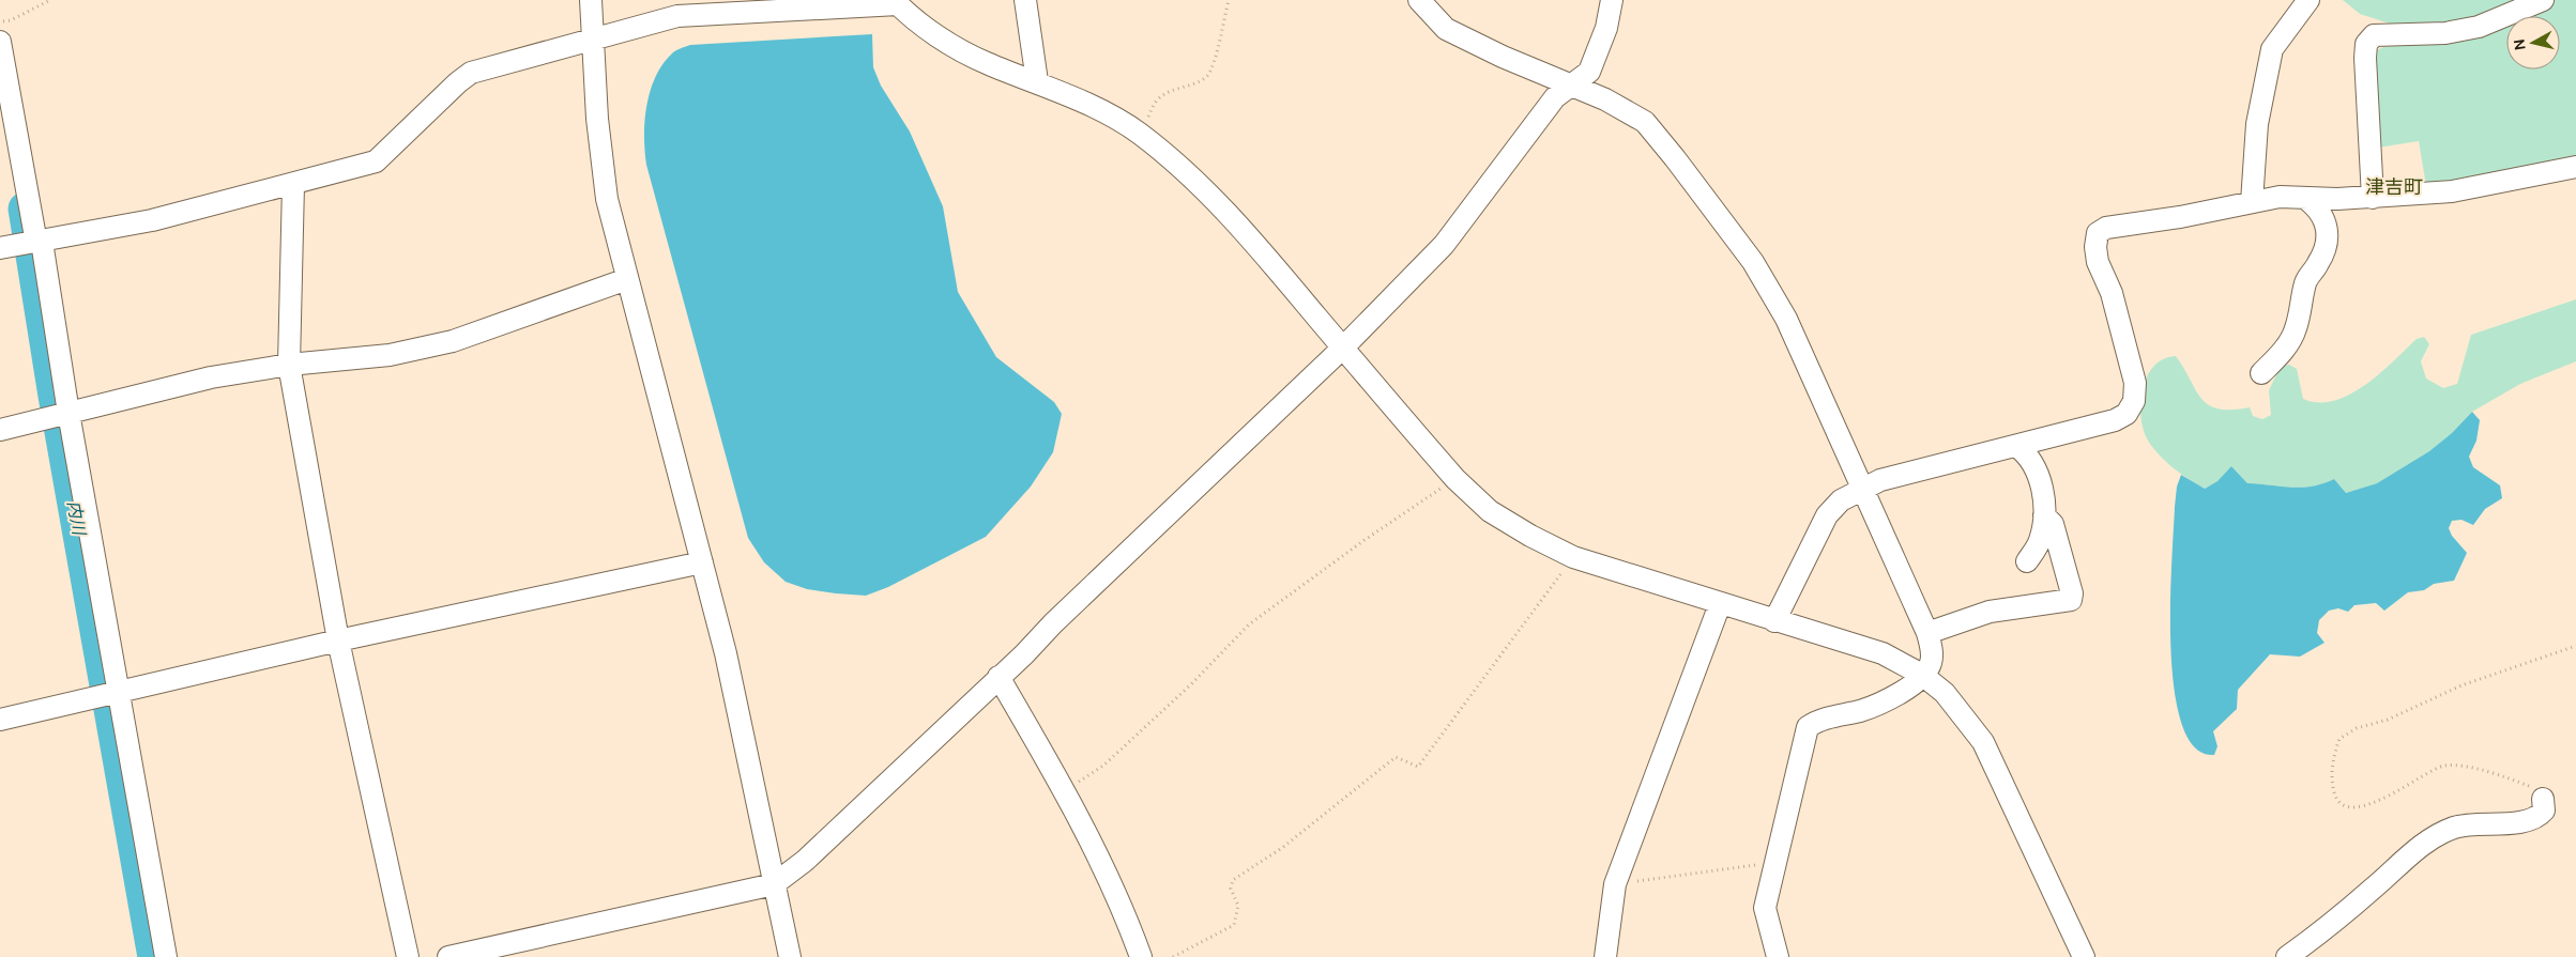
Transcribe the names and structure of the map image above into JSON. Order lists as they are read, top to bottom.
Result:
{
  "districts": ["津吉町"],
  "water": ["内川"],
  "north": "left"
}
